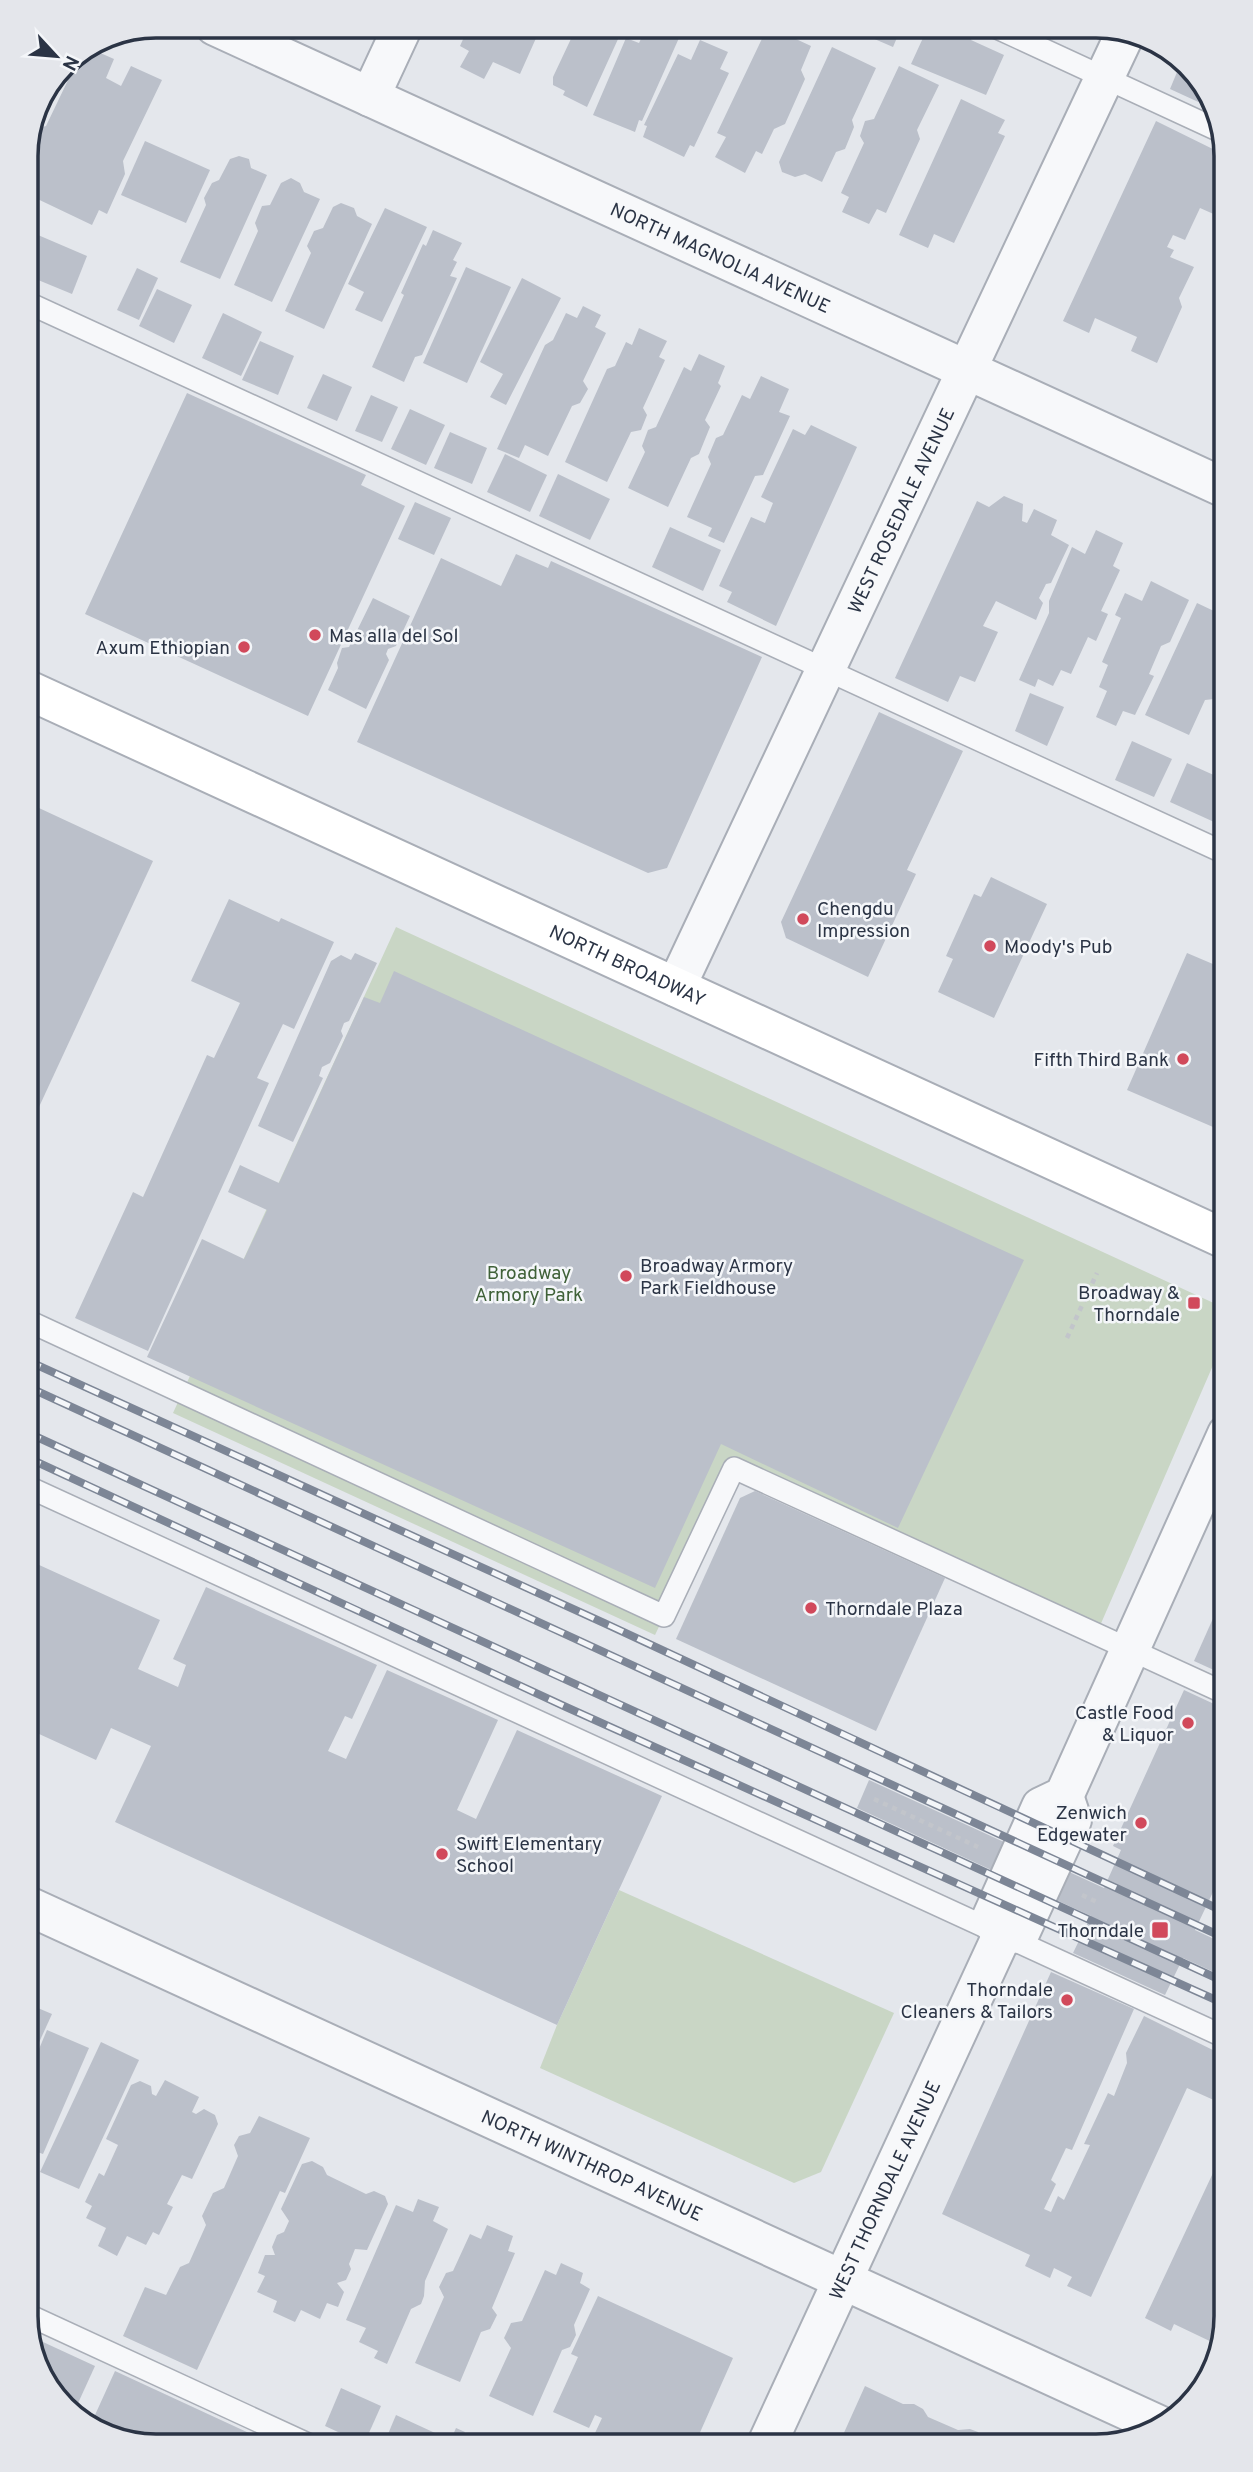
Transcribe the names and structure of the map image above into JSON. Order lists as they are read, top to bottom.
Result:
{
  "streets": {
    "main road": ["NORTH BROADWAY"],
    "street": [
      "NORTH MAGNOLIA AVENUE",
      "WEST ROSEDALE AVENUE",
      "NORTH WINTHROP AVENUE",
      "WEST THORNDALE AVENUE"
    ]
  },
  "crossings": [
    ["NORTH MAGNOLIA AVENUE", "WEST ROSEDALE AVENUE"],
    ["WEST ROSEDALE AVENUE", "NORTH BROADWAY"],
    ["NORTH WINTHROP AVENUE", "WEST THORNDALE AVENUE"]
  ],
  "parks": ["Broadway Armory Park"],
  "places": {
    "other": [
      "Mas alla del Sol",
      "Axum Ethiopian",
      "Chengdu Impression",
      "Moody's Pub",
      "Fifth Third Bank",
      "Broadway Armory Park Fieldhouse",
      "Thorndale Plaza",
      "Castle Food & Liquor",
      "Zenwich Edgewater",
      "Swift Elementary School",
      "Thorndale Cleaners & Tailors"
    ],
    "transit": ["Broadway & Thorndale", "Thorndale"]
  },
  "north": "bottom right"
}
